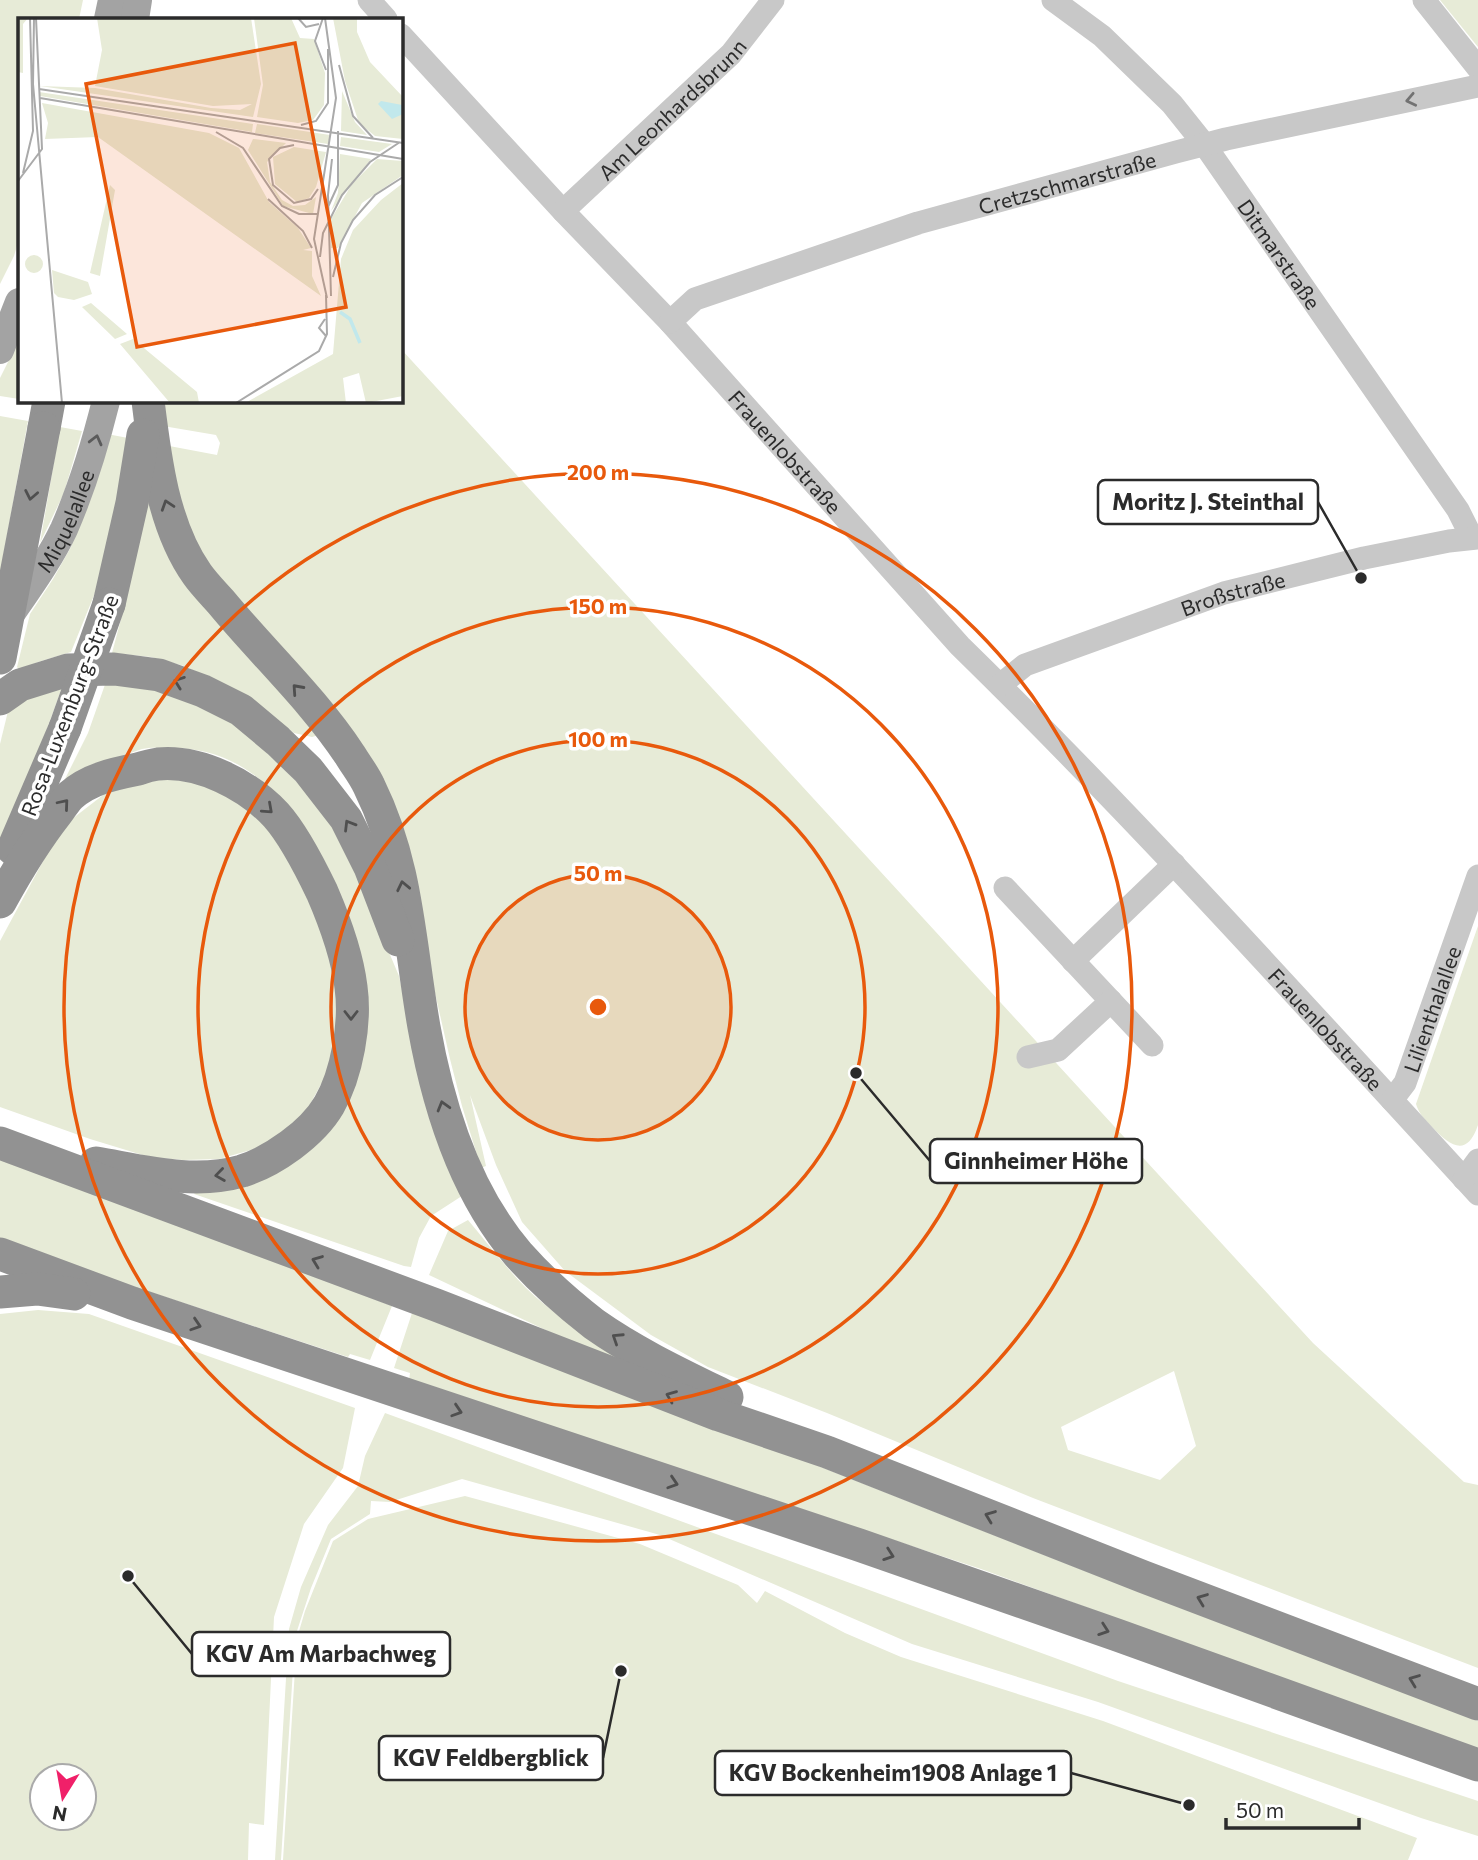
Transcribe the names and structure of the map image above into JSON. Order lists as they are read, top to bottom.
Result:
{
  "streets": {
    "highway": ["Rosa-Luxemburg-Straße"],
    "main road": ["Miquelallee"],
    "street": [
      "Am Leonhardsbrunn",
      "Cretzschmarstraße",
      "Ditmarstraße",
      "Frauenlobstraße",
      "Broßstraße",
      "Lilienthalallee"
    ]
  },
  "crossings": [
    ["Am Leonhardsbrunn", "Frauenlobstraße"],
    ["Cretzschmarstraße", "Ditmarstraße"],
    ["Cretzschmarstraße", "Frauenlobstraße"],
    ["Ditmarstraße", "Broßstraße"],
    ["Frauenlobstraße", "Broßstraße"],
    ["Frauenlobstraße", "Lilienthalallee"]
  ],
  "one_way": ["Miquelallee"],
  "places": [
    "Moritz J. Steinthal",
    "Ginnheimer Höhe",
    "KGV Am Marbachweg",
    "KGV Feldbergblick",
    "KGV Bockenheim1908 Anlage 1"
  ],
  "scale_bar": "50 m",
  "north": "bottom",
  "rings": [
    "200 m",
    "150 m",
    "100 m",
    "50 m"
  ]
}
